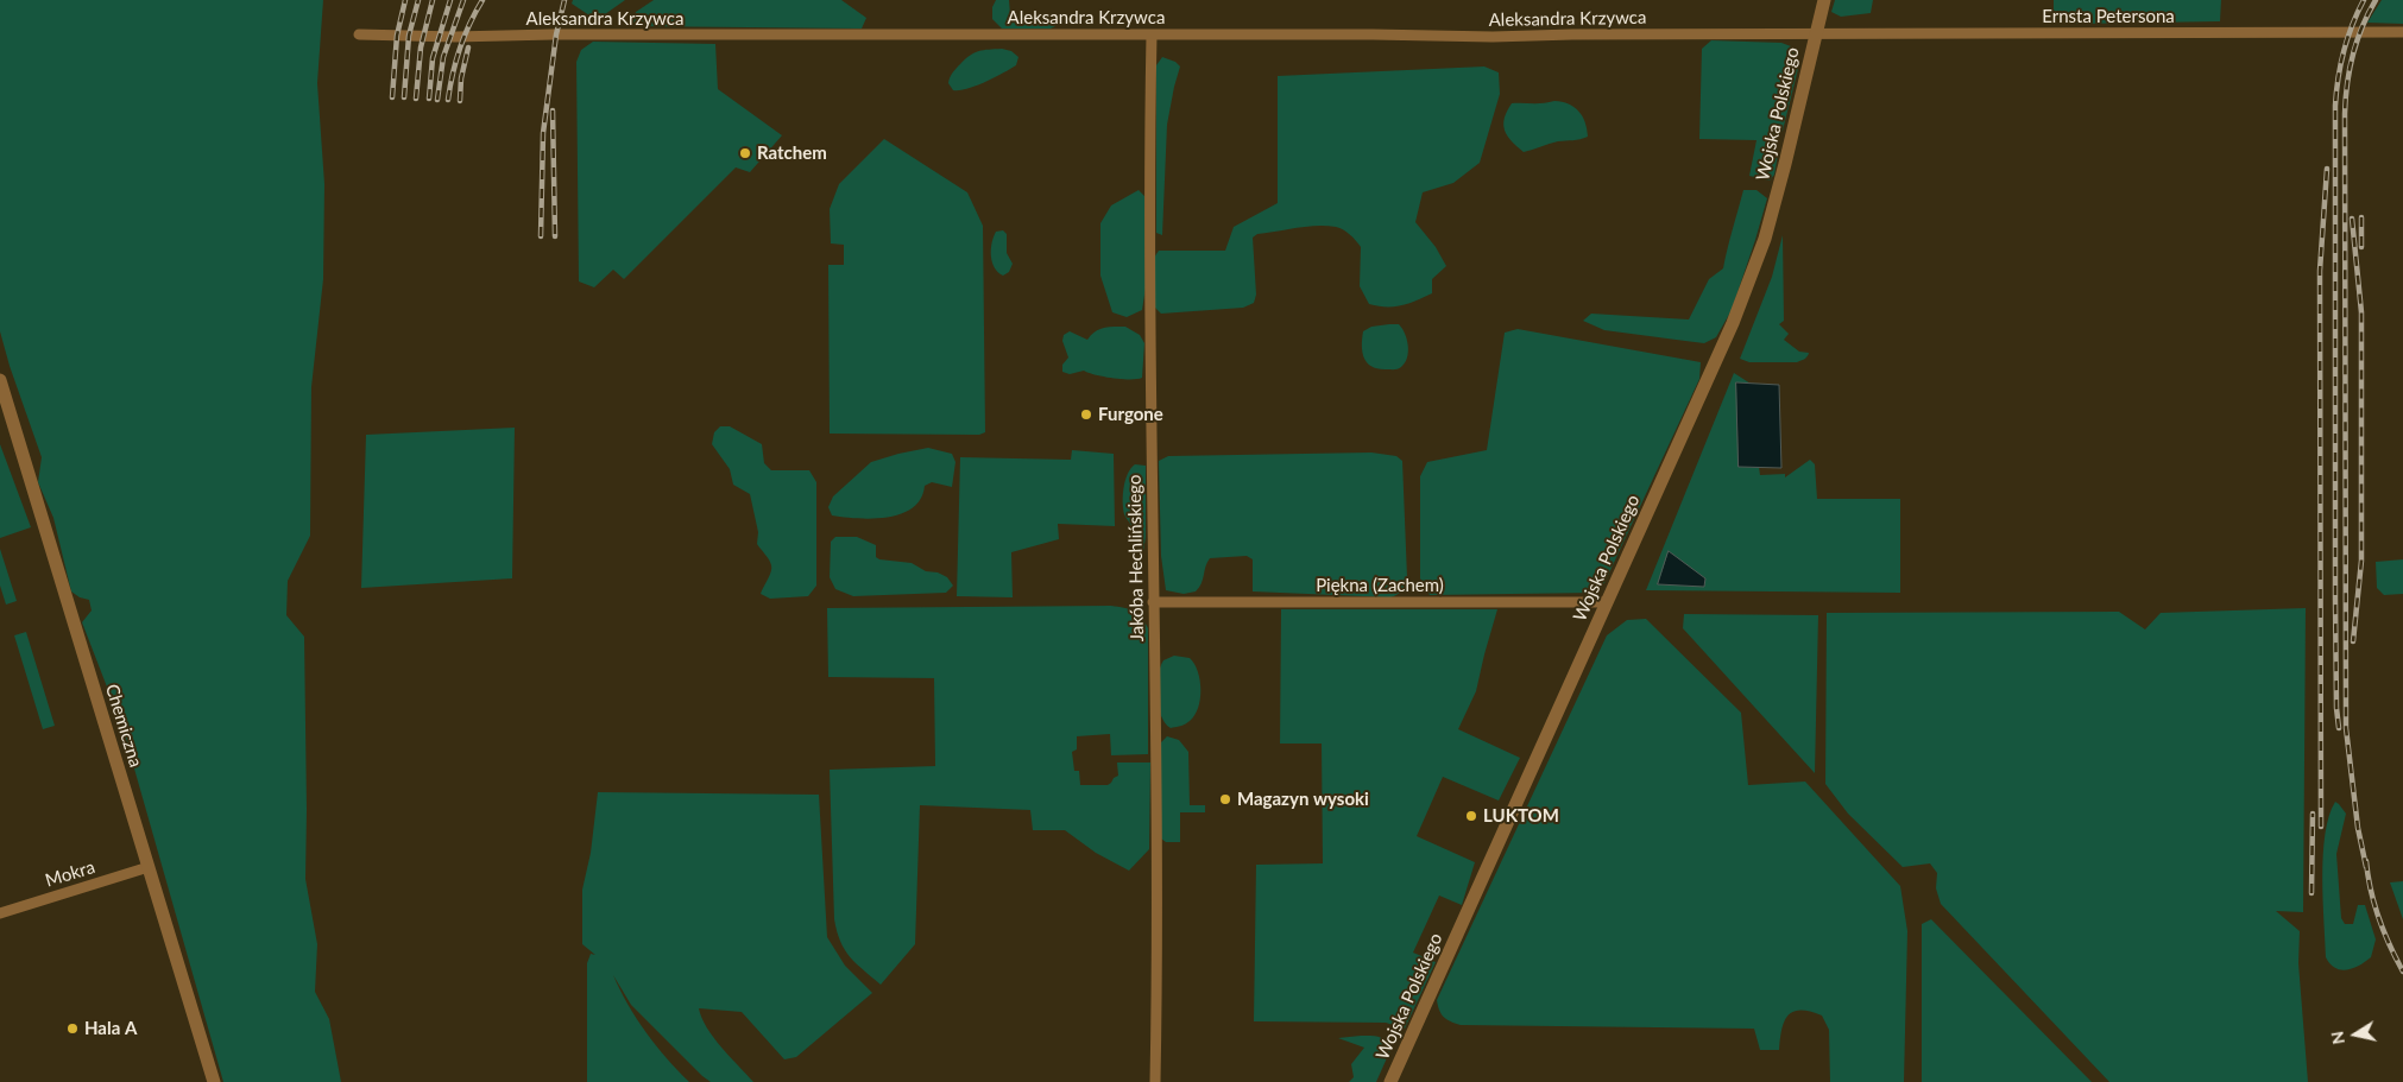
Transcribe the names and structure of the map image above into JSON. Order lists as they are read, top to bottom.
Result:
{
  "streets": {
    "street": [
      "Ernsta Petersona",
      "Aleksandra Krzywca",
      "Wojska Polskiego",
      "Jakóba Hechlińskiego",
      "Piękna (Zachem)",
      "Chemiczna",
      "Mokra"
    ]
  },
  "crossings": [
    ["Ernsta Petersona", "Aleksandra Krzywca"],
    ["Ernsta Petersona", "Wojska Polskiego"],
    ["Aleksandra Krzywca", "Wojska Polskiego"],
    ["Aleksandra Krzywca", "Jakóba Hechlińskiego"],
    ["Wojska Polskiego", "Piękna (Zachem)"],
    ["Jakóba Hechlińskiego", "Piękna (Zachem)"],
    ["Chemiczna", "Mokra"]
  ],
  "places": [
    "Ratchem",
    "Furgone",
    "Magazyn wysoki",
    "LUKTOM",
    "Hala A"
  ],
  "north": "left"
}
